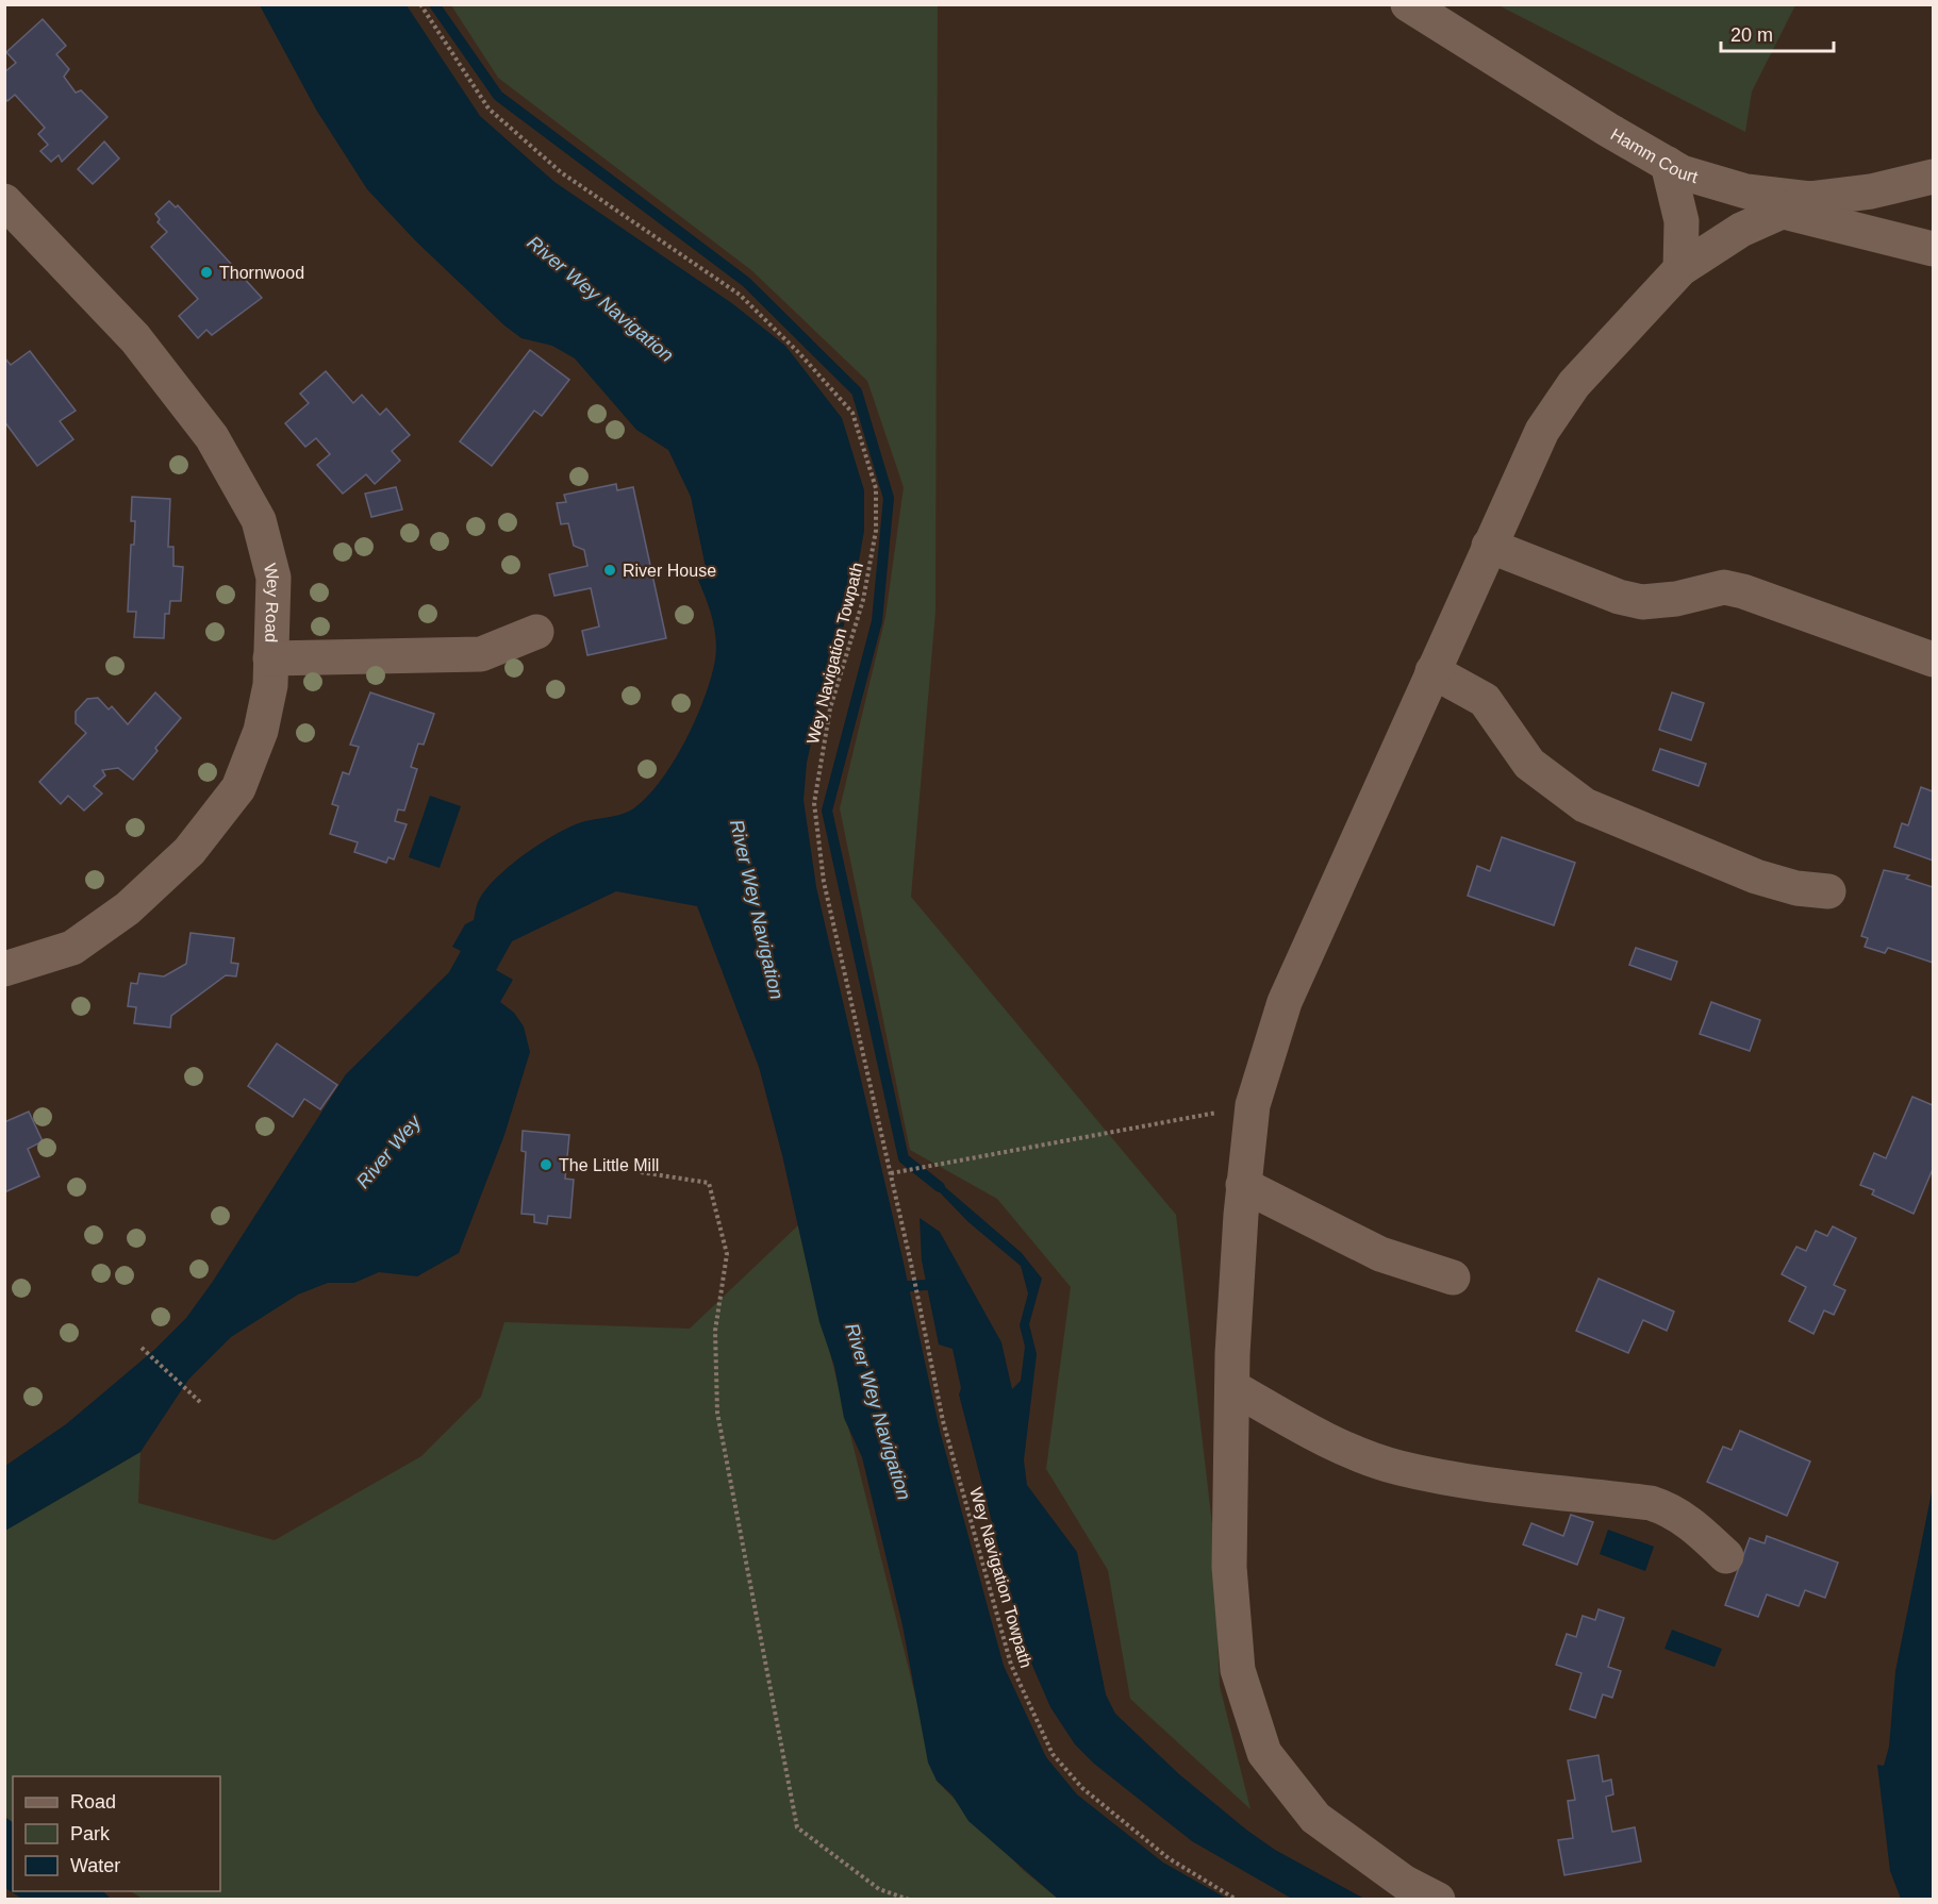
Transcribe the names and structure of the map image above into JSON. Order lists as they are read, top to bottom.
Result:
{
  "streets": {
    "street": ["Hamm Court", "Wey Road"],
    "path": ["Wey Navigation Towpath"]
  },
  "water": ["River Wey Navigation", "River Wey"],
  "places": ["Thornwood", "River House", "The Little Mill"],
  "legend": ["Road", "Park", "Water"],
  "scale_bar": "20 m"
}
